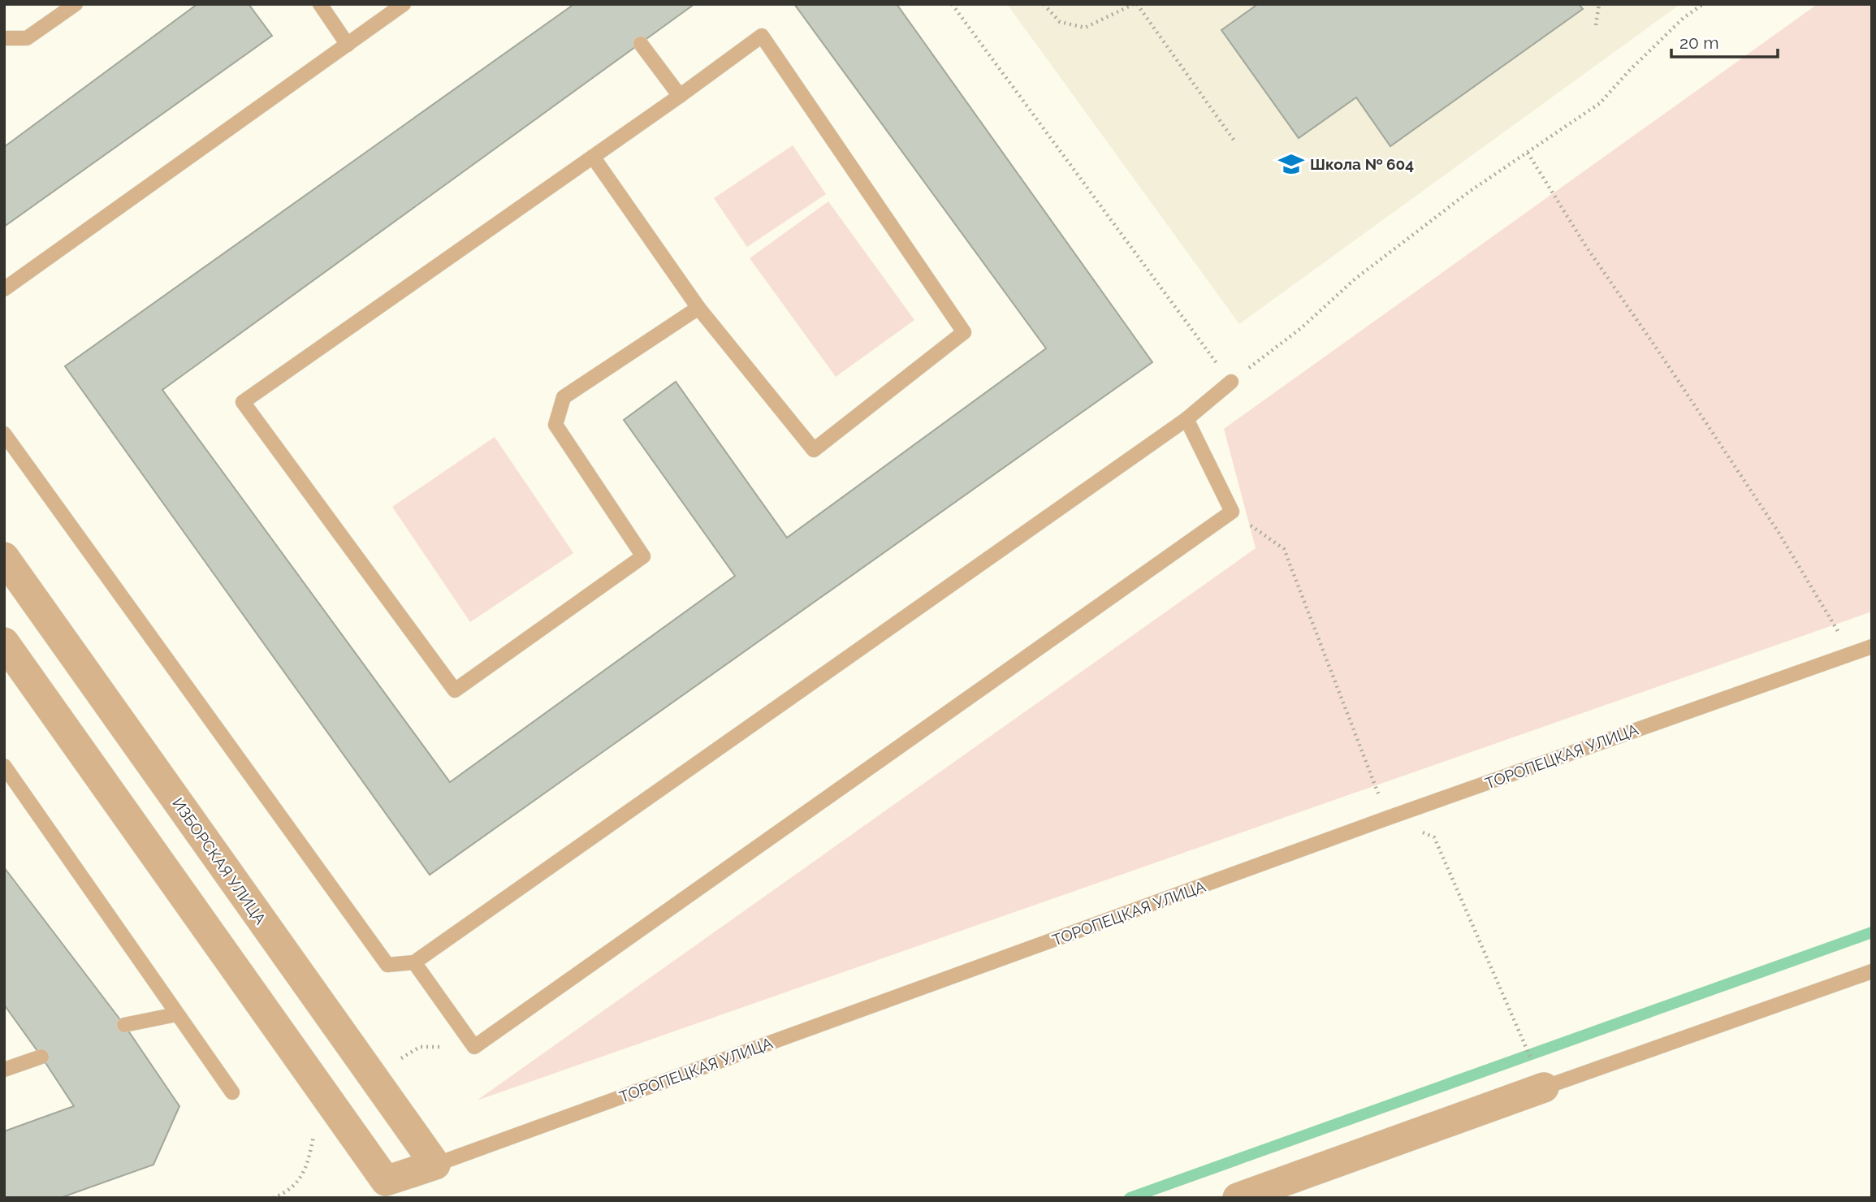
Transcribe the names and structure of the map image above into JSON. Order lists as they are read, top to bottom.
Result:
{
  "streets": {
    "street": ["ТОРОПЕЦКАЯ УЛИЦА", "ИЗБОРСКАЯ УЛИЦА"]
  },
  "crossings": [
    ["ТОРОПЕЦКАЯ УЛИЦА", "ИЗБОРСКАЯ УЛИЦА"]
  ],
  "places": {
    "school or university": ["Школа № 604"]
  },
  "scale_bar": "20 m"
}
